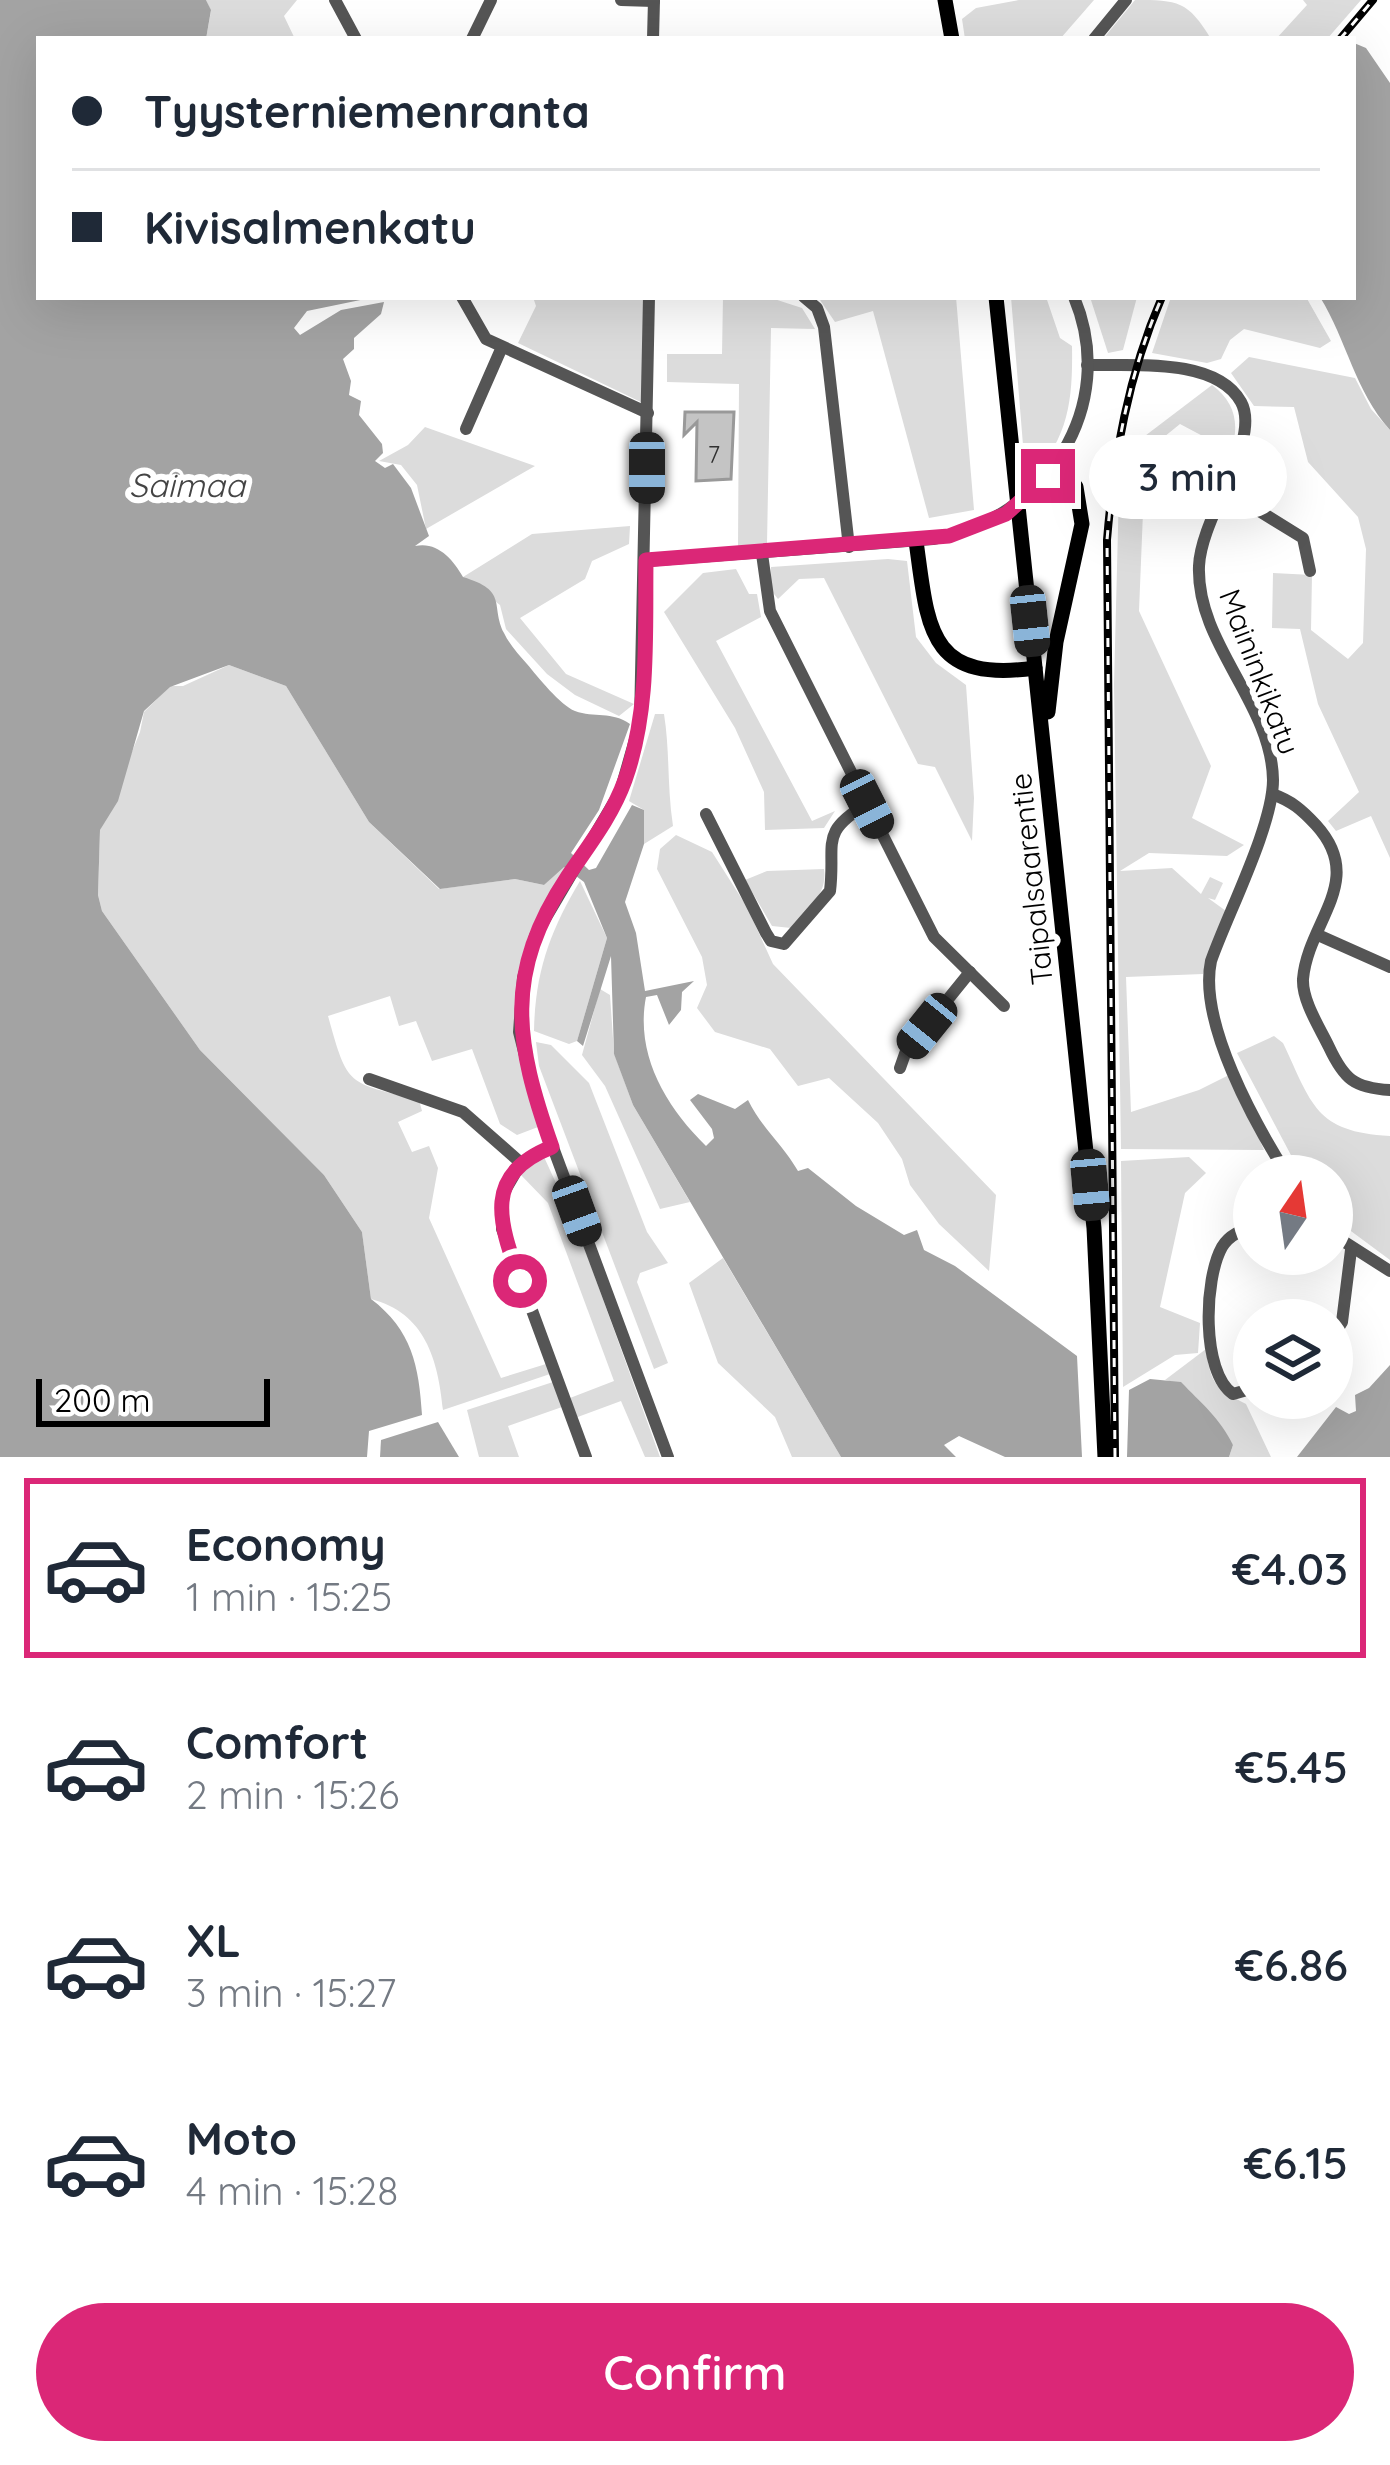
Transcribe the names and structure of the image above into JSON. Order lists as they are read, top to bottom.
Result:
{
  "streets": {
    "main road": ["Taipalsaarentie"],
    "street": ["Maininkikatu"]
  },
  "water": ["Saimaa"],
  "house_numbers": ["7"],
  "scale_bar": "200 m",
  "north": "top",
  "page": {
    "banner": ["Tyysterniemenranta", "Kivisalmenkatu"],
    "bubble": "3 min",
    "scale": "200 m",
    "list": [
      {
        "name": "Economy",
        "note": "1 min · 15:25",
        "value": "€4.03"
      },
      {
        "name": "Comfort",
        "note": "2 min · 15:26",
        "value": "€5.45"
      },
      {
        "name": "XL",
        "note": "3 min · 15:27",
        "value": "€6.86"
      },
      {
        "name": "Moto",
        "note": "4 min · 15:28",
        "value": "€6.15"
      }
    ],
    "buttons": "Confirm"
  }
}
